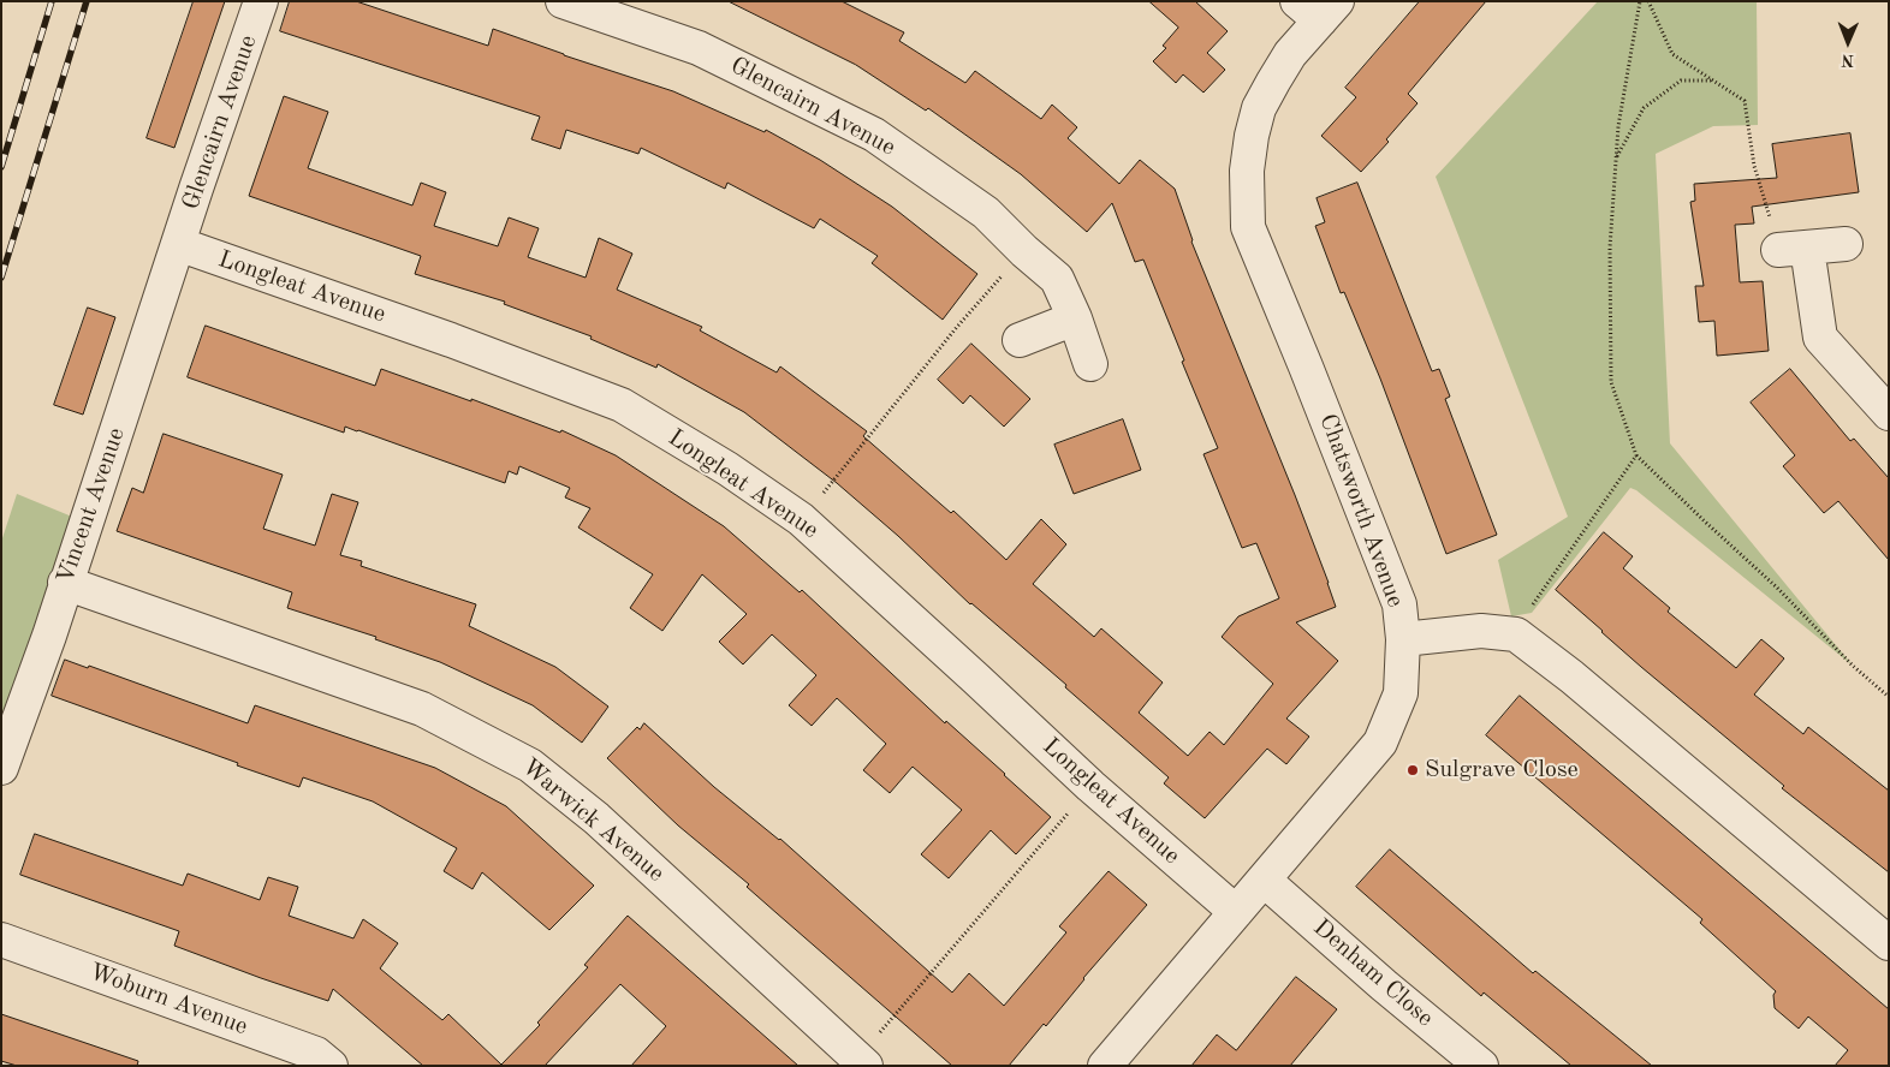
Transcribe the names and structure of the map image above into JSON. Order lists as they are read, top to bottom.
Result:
{
  "streets": {
    "street": [
      "Glencairn Avenue",
      "Longleat Avenue",
      "Vincent Avenue",
      "Chatsworth Avenue",
      "Warwick Avenue",
      "Denham Close",
      "Woburn Avenue"
    ]
  },
  "crossings": [
    ["Glencairn Avenue", "Longleat Avenue"],
    ["Glencairn Avenue", "Vincent Avenue"],
    ["Longleat Avenue", "Vincent Avenue"],
    ["Longleat Avenue", "Chatsworth Avenue"],
    ["Vincent Avenue", "Warwick Avenue"],
    ["Chatsworth Avenue", "Denham Close"]
  ],
  "places": ["Sulgrave Close"],
  "north": "bottom"
}
